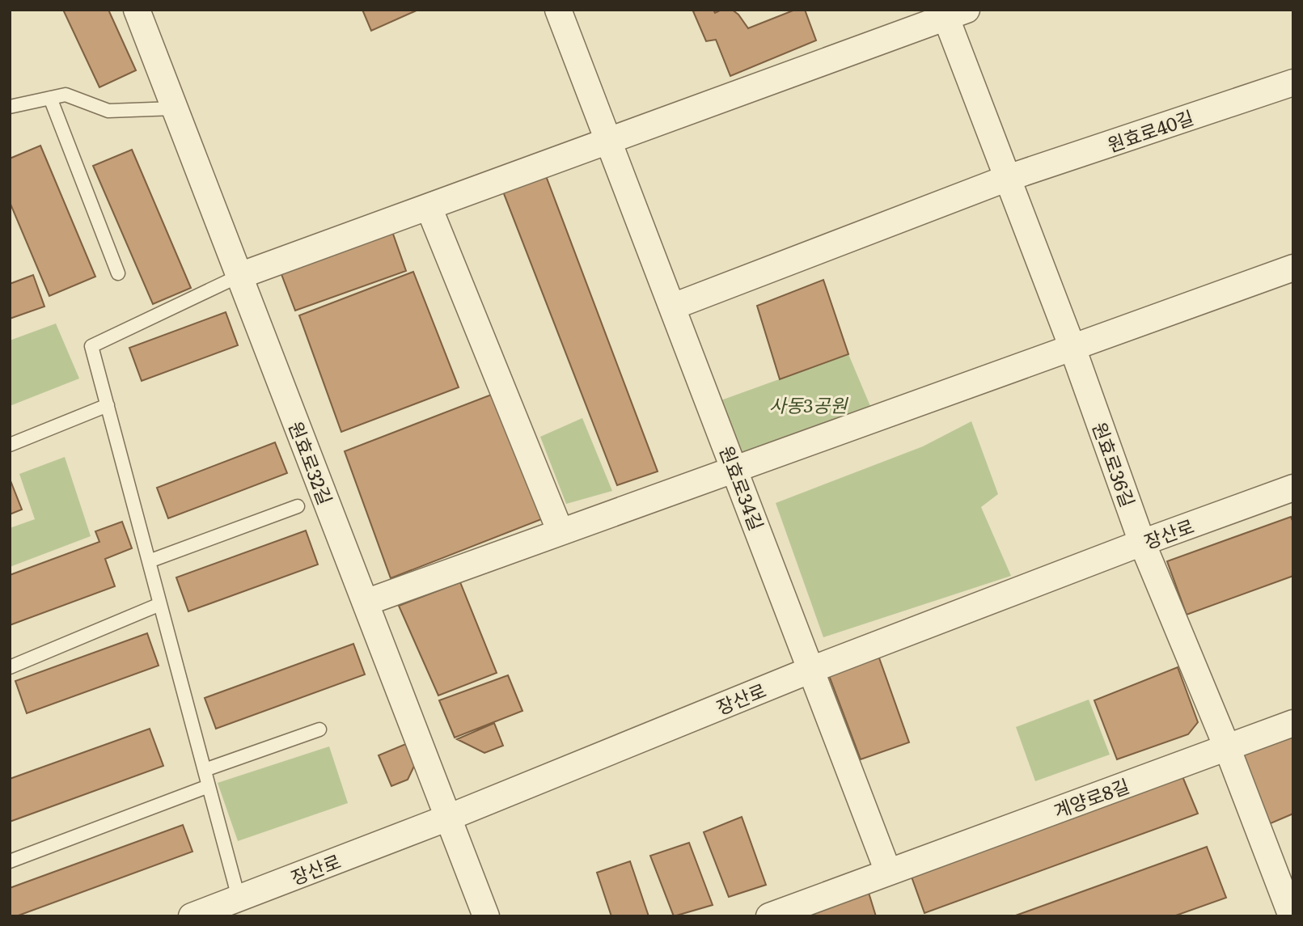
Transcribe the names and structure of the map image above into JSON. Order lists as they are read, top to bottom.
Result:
{
  "streets": {
    "street": [
      "원효로40길",
      "원효로32길",
      "원효로36길",
      "원효로34길",
      "장산로",
      "계양로8길"
    ]
  },
  "crossings": [
    ["원효로40길", "원효로36길"],
    ["원효로32길", "장산로"],
    ["원효로36길", "장산로"],
    ["원효로36길", "계양로8길"],
    ["원효로34길", "장산로"]
  ],
  "parks": ["사동3공원"]
}
